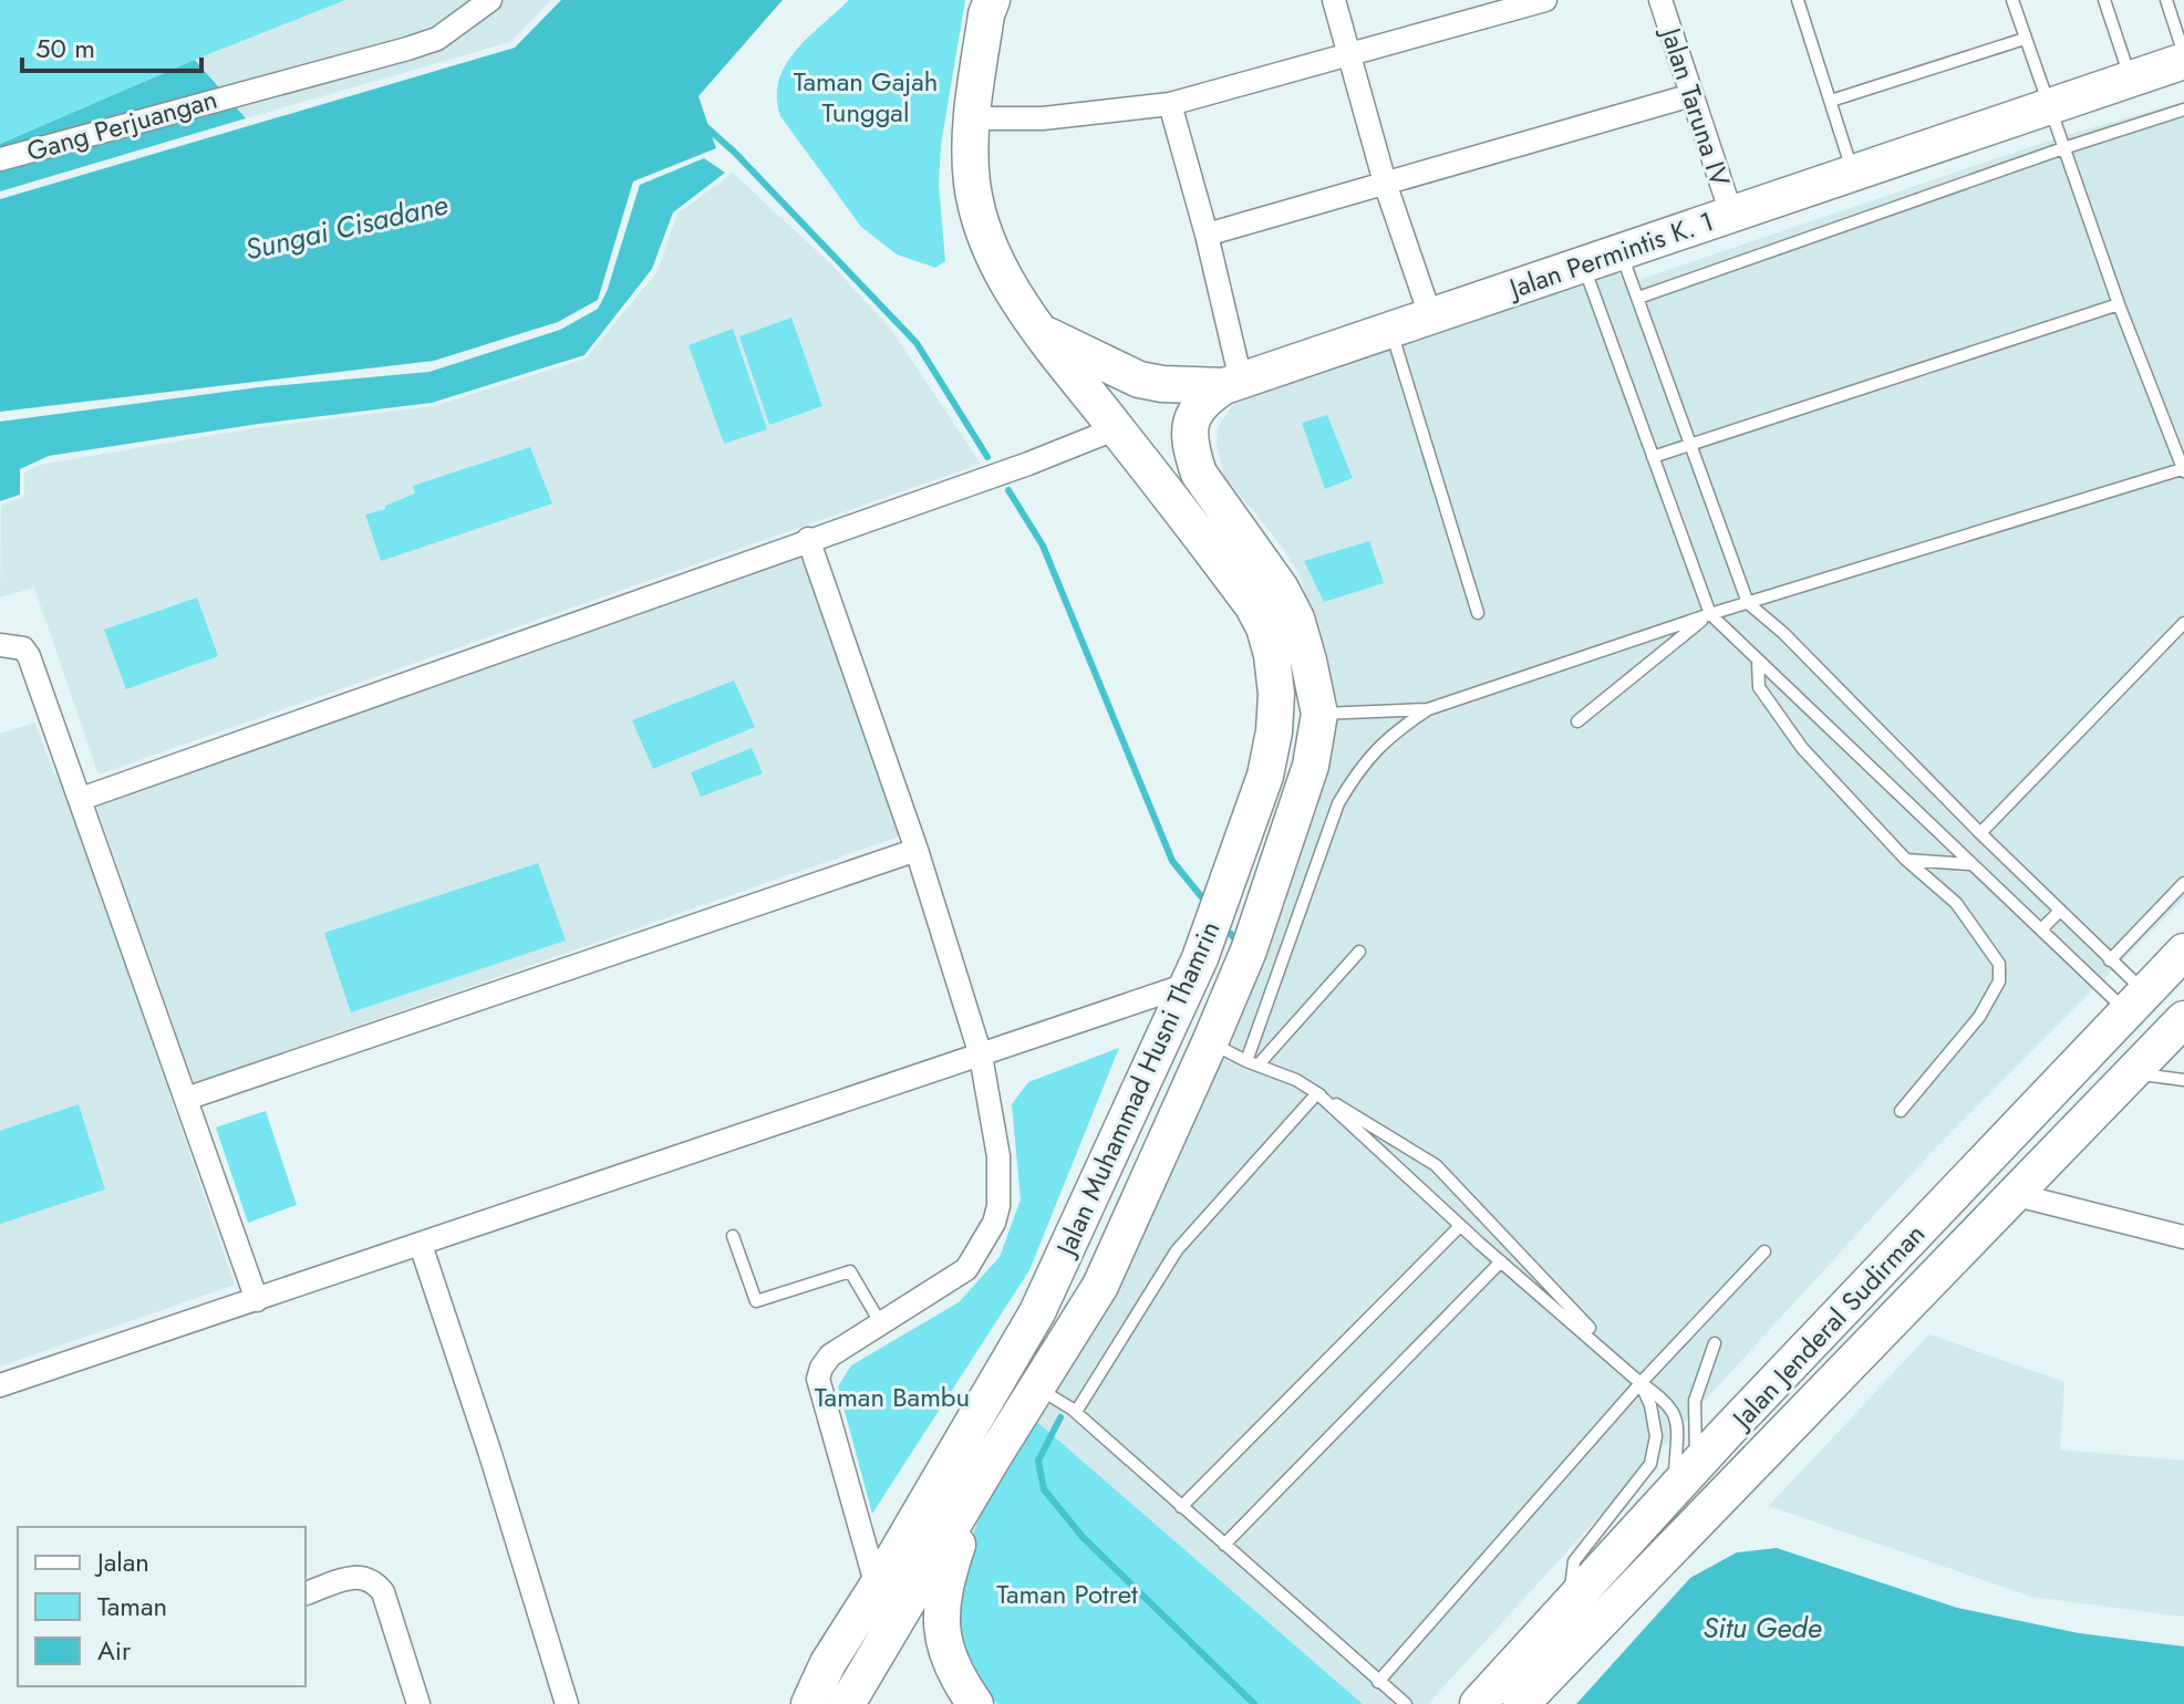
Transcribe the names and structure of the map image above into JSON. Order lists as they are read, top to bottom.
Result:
{
  "streets": {
    "main road": ["Jalan Permintis K. 1", "Jalan Muhammad Husni Thamrin", "Jalan Jenderal Sudirman"],
    "street": ["Jalan Taruna IV", "Gang Perjuangan"]
  },
  "crossings": [
    ["Jalan Taruna IV", "Jalan Permintis K. 1"],
    ["Jalan Permintis K. 1", "Jalan Muhammad Husni Thamrin"]
  ],
  "water": ["Sungai Cisadane", "Situ Gede"],
  "parks": ["Taman Gajah Tunggal", "Taman Bambu", "Taman Potret"],
  "legend": ["Jalan", "Taman", "Air"],
  "scale_bar": "50 m"
}
